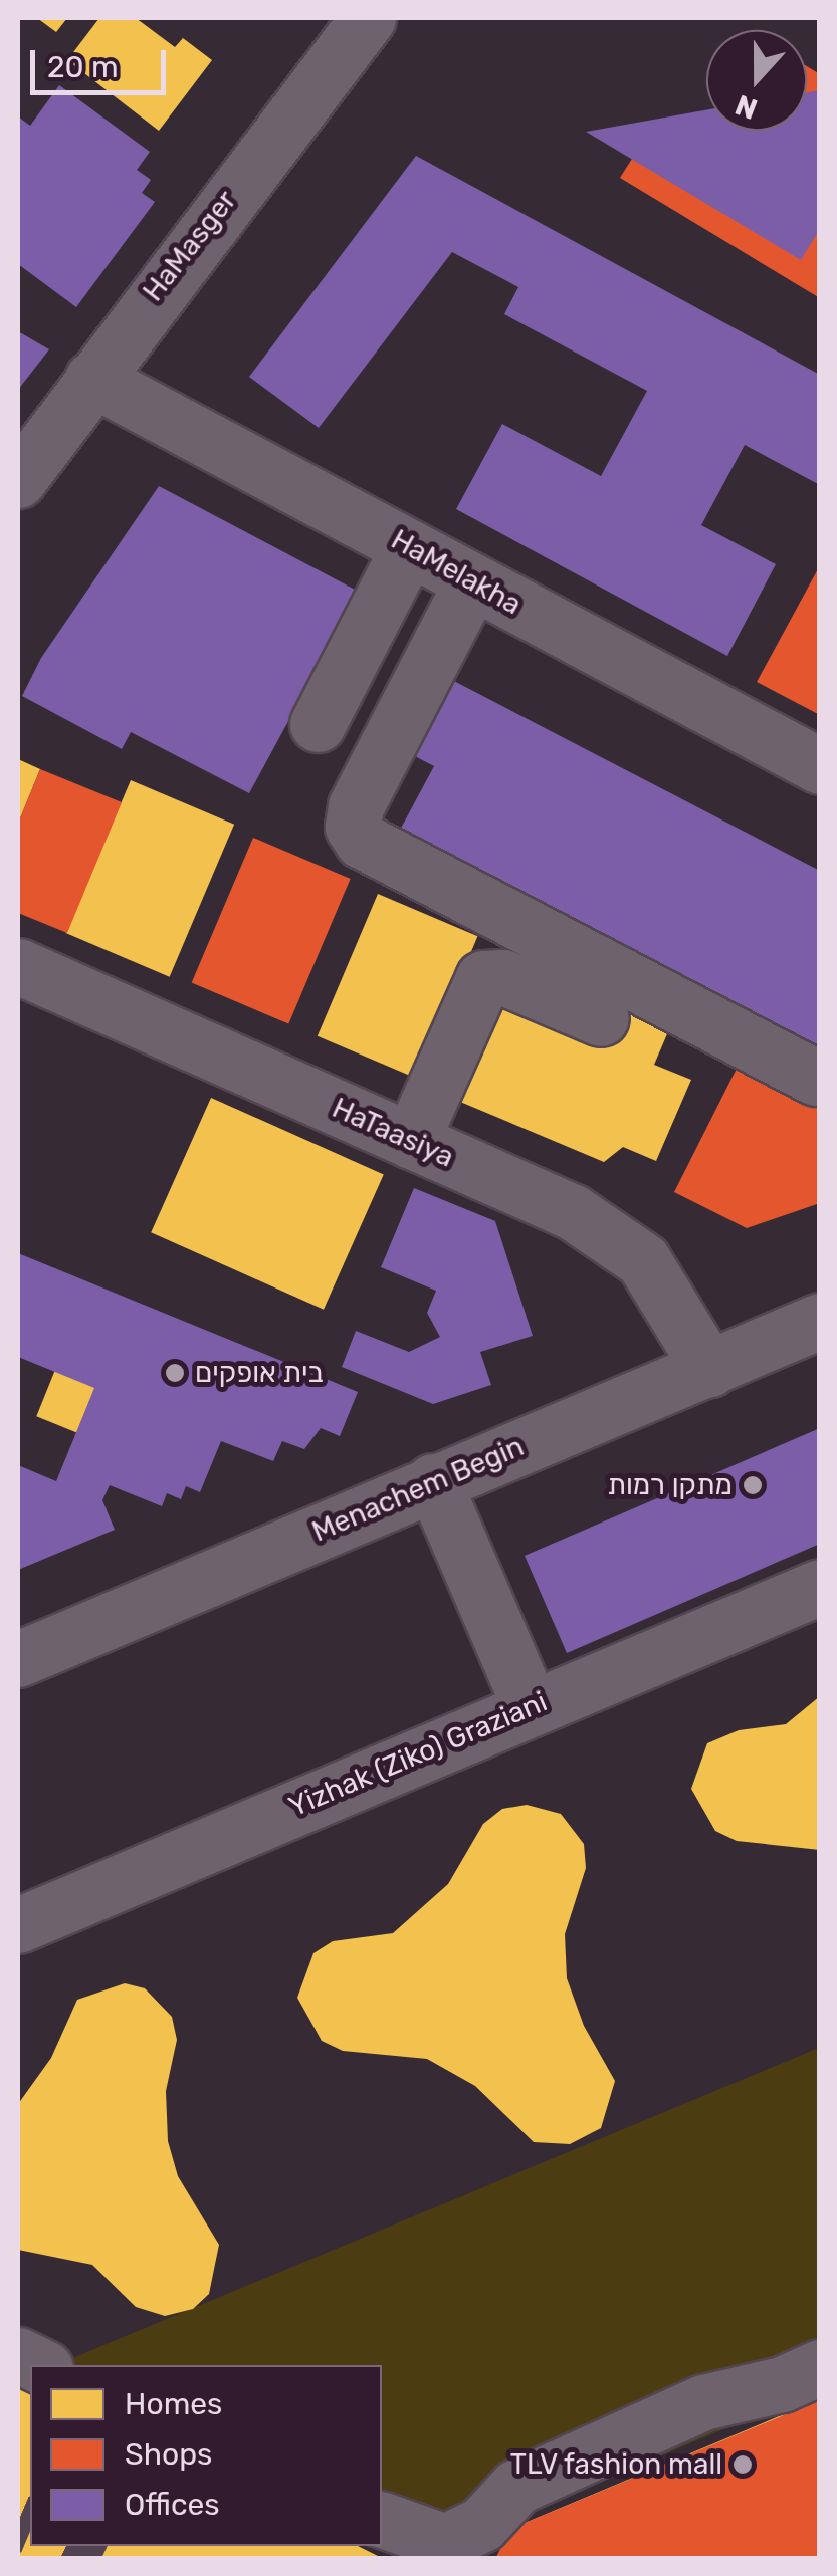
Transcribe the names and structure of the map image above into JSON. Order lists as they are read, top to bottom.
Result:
{
  "streets": {
    "street": [
      "HaMasger",
      "HaMelakha",
      "HaTaasiya",
      "Menachem Begin",
      "Yizhak (Ziko) Graziani"
    ]
  },
  "crossings": [
    ["HaMasger", "HaMelakha"],
    ["HaTaasiya", "Menachem Begin"]
  ],
  "places": ["בית אופקים", "מתקן רמות", "TLV fashion mall"],
  "legend": ["Homes", "Shops", "Offices"],
  "scale_bar": "20 m",
  "north": "bottom"
}
